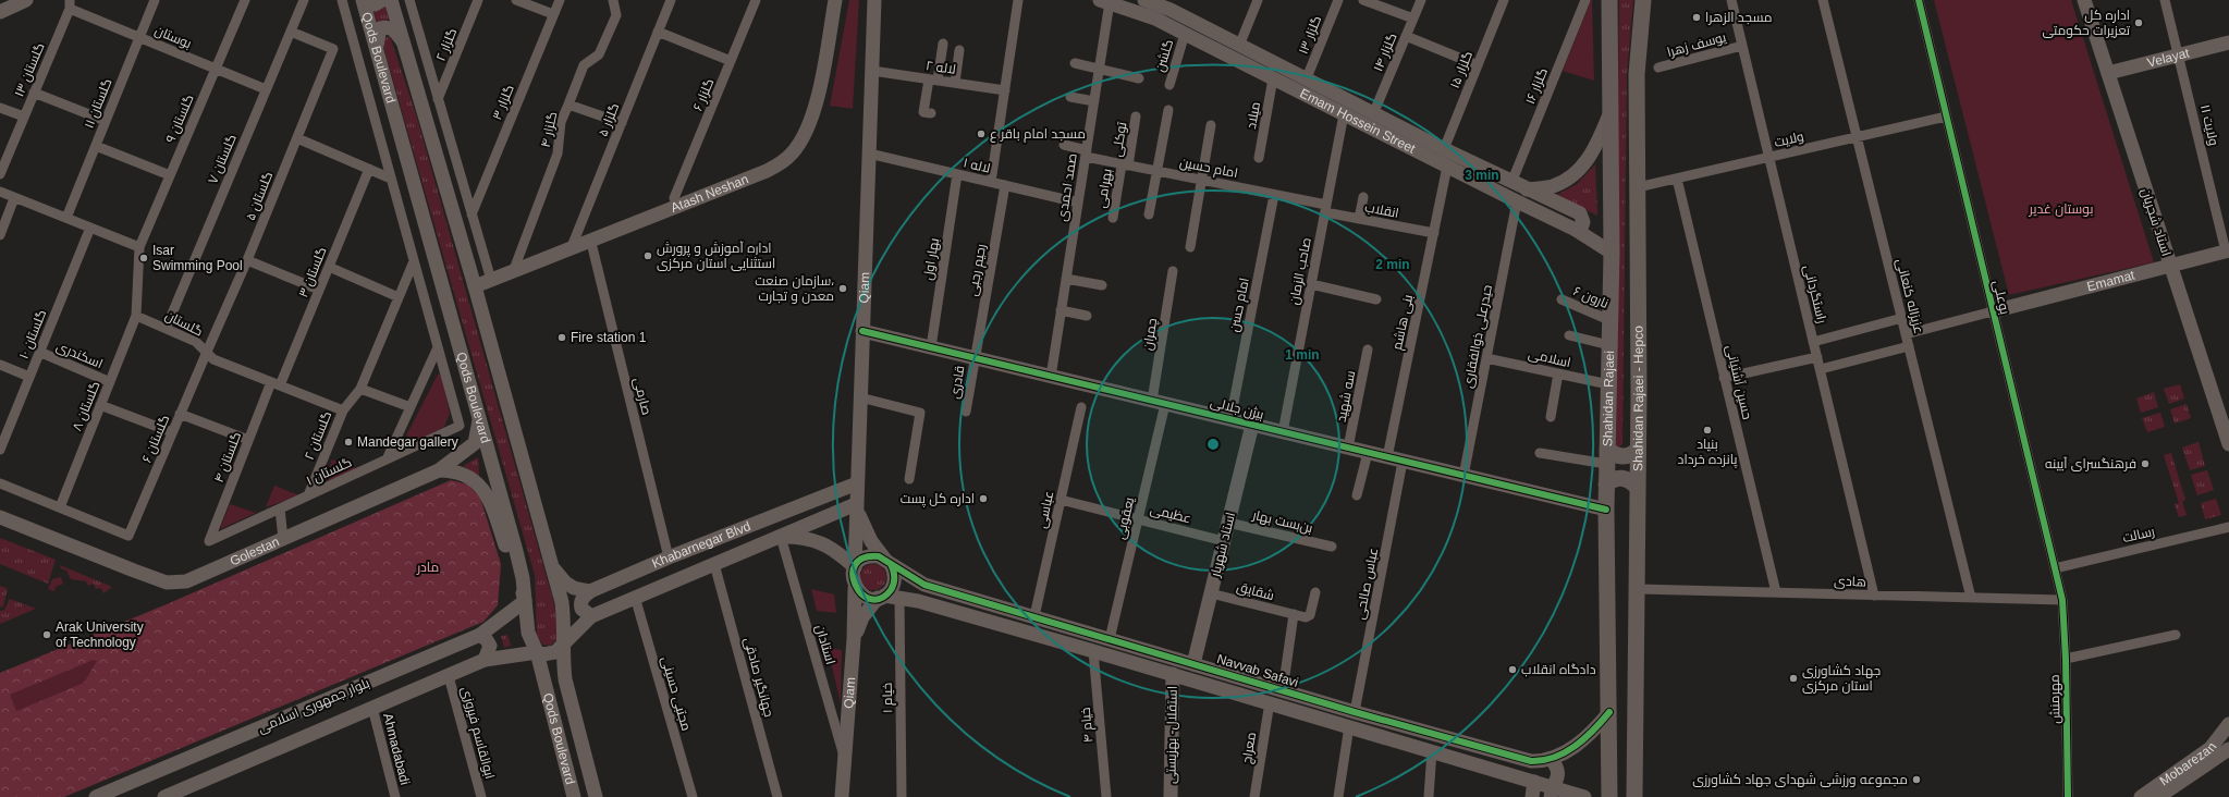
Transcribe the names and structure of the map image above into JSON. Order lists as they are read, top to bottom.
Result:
{
  "streets": {
    "main road": ["Shahidan Rajaei", "Shahidan Rajaei - Hepco"],
    "street": [
      "گلزار ۱۳",
      "بوستان",
      "گلزار ۲",
      "یوسف زهرا",
      "گلزار ۱۴",
      "گلشن",
      "Qods Boulevard",
      "Velayat",
      "لاله ۲",
      "گلستان ۱۳",
      "گلزار ۱۵",
      "گلزار ۱۶",
      "گلزار ۶",
      "گلزار ۳",
      "گلستان ۱۱",
      "میلاد",
      "گلستان ۹",
      "گلزار ۵",
      "Emam Hossein Street",
      "ولایت ۱۱",
      "گلزار ۴",
      "توکلی",
      "ولایت",
      "گلستان ۷",
      "لاله ۱",
      "امام حسین",
      "صمد احمدی",
      "بهرامی",
      "Atash Neshan",
      "گلستان ۵",
      "انقلاب",
      "استاد شجریان",
      "بهار اول",
      "رحیم رجبی",
      "صاحب الزمان",
      "گلستان ۳",
      "Emamat",
      "Qiam",
      "راستگردانی",
      "عزیزاله کنعانی",
      "نارون ۶",
      "بوعلی",
      "امام حسن",
      "بنی هاشم",
      "گلستان",
      "گلستان ۱۰",
      "چمران",
      "حیدرعلی ذوالفقاری",
      "اسکندری",
      "اسلامی",
      "قادری",
      "حسین آشتیانی",
      "صارمی",
      "سه شهید",
      "گلستان ۸",
      "بیژن جلالی",
      "گلستان ۲",
      "گلستان ۶",
      "گلستان ۴",
      "گلستان ۱",
      "عباسی",
      "عظیمی",
      "یعقوبی",
      "بن‌بست بهار",
      "رسالت",
      "Khabarnegar Blvd",
      "استاد شهریار",
      "Golestan",
      "هادی",
      "عباس صالحی",
      "شقایق",
      "استادان",
      "Navvab Safavi",
      "جهانگیر صادقی",
      "مجتبی حسینی",
      "خیام ۱",
      "مهرمنش",
      "بلوار جمهوری اسلامی",
      "خیام ۴",
      "ابوالقاسم فیروزی",
      "استقلال- بهزیستی",
      "معراج",
      "Ahmadabadi",
      "Mobarezan"
    ]
  },
  "crossings": [
    ["گلزار ۱۳", "Emam Hossein Street"],
    ["بوستان", "گلستان ۱۳"],
    ["بوستان", "گلستان ۱۱"],
    ["بوستان", "گلستان ۹"],
    ["بوستان", "گلستان ۷"],
    ["یوسف زهرا", "راستگردانی"],
    ["گلزار ۱۴", "Emam Hossein Street"],
    ["گلشن", "Emam Hossein Street"],
    ["Qods Boulevard", "Atash Neshan"],
    ["Qods Boulevard", "Khabarnegar Blvd"],
    ["Qods Boulevard", "Golestan"],
    ["Qods Boulevard", "بلوار جمهوری اسلامی"],
    ["Velayat", "ولایت ۱۱"],
    ["Velayat", "استاد شجریان"],
    ["لاله ۲", "Qiam"],
    ["گلزار ۱۵", "Emam Hossein Street"],
    ["گلزار ۱۶", "Emam Hossein Street"],
    ["میلاد", "Emam Hossein Street"],
    ["گلزار ۵", "Atash Neshan"],
    ["Emam Hossein Street", "صمد احمدی"],
    ["Emam Hossein Street", "صاحب الزمان"],
    ["Emam Hossein Street", "بنی هاشم"],
    ["Emam Hossein Street", "حیدرعلی ذوالفقاری"],
    ["Emam Hossein Street", "Shahidan Rajaei"],
    ["ولایت ۱۱", "Emamat"],
    ["گلزار ۴", "Atash Neshan"],
    ["توکلی", "امام حسین"],
    ["توکلی", "بهرامی"],
    ["ولایت", "راستگردانی"],
    ["ولایت", "عزیزاله کنعانی"],
    ["ولایت", "بوعلی"],
    ["ولایت", "حسین آشتیانی"],
    ["ولایت", "Shahidan Rajaei - Hepco"],
    ["گلستان ۷", "گلستان ۵"],
    ["گلستان ۷", "گلستان"],
    ["لاله ۱", "صمد احمدی"],
    ["لاله ۱", "بهار اول"],
    ["لاله ۱", "رحیم رجبی"],
    ["لاله ۱", "Qiam"],
    ["امام حسین", "صمد احمدی"],
    ["امام حسین", "بهرامی"],
    ["امام حسین", "انقلاب"],
    ["امام حسین", "صاحب الزمان"],
    ["امام حسین", "امام حسن"],
    ["صمد احمدی", "بیژن جلالی"],
    ["Atash Neshan", "صارمی"],
    ["گلستان ۵", "گلستان"],
    ["گلستان ۵", "گلستان ۶"],
    ["انقلاب", "صاحب الزمان"],
    ["انقلاب", "بنی هاشم"],
    ["استاد شجریان", "Emamat"],
    ["بهار اول", "بیژن جلالی"],
    ["رحیم رجبی", "قادری"],
    ["رحیم رجبی", "بیژن جلالی"],
    ["صاحب الزمان", "بیژن جلالی"],
    ["گلستان ۳", "گلستان"],
    ["گلستان ۳", "گلستان ۴"],
    ["Emamat", "بوعلی"],
    ["Qiam", "بیژن جلالی"],
    ["Qiam", "Khabarnegar Blvd"],
    ["Qiam", "استادان"],
    ["Qiam", "Navvab Safavi"],
    ["راستگردانی", "هادی"],
    ["عزیزاله کنعانی", "هادی"],
    ["نارون ۶", "Shahidan Rajaei"],
    ["بوعلی", "رسالت"],
    ["بوعلی", "هادی"],
    ["بوعلی", "مهرمنش"],
    ["امام حسن", "بیژن جلالی"],
    ["بنی هاشم", "بیژن جلالی"],
    ["گلستان", "گلستان ۸"],
    ["گلستان", "گلستان ۲"],
    ["گلستان", "گلستان ۶"],
    ["گلستان", "گلستان ۴"],
    ["گلستان ۱۰", "اسکندری"],
    ["چمران", "بیژن جلالی"],
    ["چمران", "یعقوبی"],
    ["حیدرعلی ذوالفقاری", "اسلامی"],
    ["حیدرعلی ذوالفقاری", "بیژن جلالی"],
    ["اسکندری", "گلستان ۸"],
    ["اسلامی", "Shahidan Rajaei"],
    ["قادری", "بیژن جلالی"],
    ["حسین آشتیانی", "هادی"],
    ["صارمی", "Khabarnegar Blvd"],
    ["سه شهید", "بیژن جلالی"],
    ["Shahidan Rajaei", "بیژن جلالی"],
    ["Shahidan Rajaei - Hepco", "هادی"],
    ["گلستان ۸", "گلستان ۶"],
    ["بیژن جلالی", "یعقوبی"],
    ["بیژن جلالی", "استاد شهریار"],
    ["بیژن جلالی", "عباس صالحی"],
    ["گلستان ۲", "گلستان ۱"],
    ["گلستان ۴", "گلستان ۱"],
    ["عباسی", "عظیمی"],
    ["عباسی", "Navvab Safavi"],
    ["عظیمی", "یعقوبی"],
    ["عظیمی", "استاد شهریار"],
    ["یعقوبی", "Navvab Safavi"],
    ["بن‌بست بهار", "استاد شهریار"],
    ["Khabarnegar Blvd", "استادان"],
    ["Khabarnegar Blvd", "جهانگیر صادقی"],
    ["Khabarnegar Blvd", "مجتبی حسینی"],
    ["Khabarnegar Blvd", "بلوار جمهوری اسلامی"],
    ["استاد شهریار", "شقایق"],
    ["استاد شهریار", "Navvab Safavi"],
    ["هادی", "مهرمنش"],
    ["عباس صالحی", "Navvab Safavi"],
    ["Navvab Safavi", "خیام ۱"],
    ["Navvab Safavi", "خیام ۴"],
    ["Navvab Safavi", "استقلال- بهزیستی"],
    ["Navvab Safavi", "معراج"],
    ["بلوار جمهوری اسلامی", "ابوالقاسم فیروزی"],
    ["بلوار جمهوری اسلامی", "Ahmadabadi"]
  ],
  "parks": ["بوستان غدیر", "مادر"],
  "places": [
    "مسجد الزهرا",
    "اداره کل تعزیرات حکومتی",
    "مسجد امام باقر ع",
    "اداره آموزش و پرورش استثنایی استان مرکزی",
    "Isar Swimming Pool",
    "سازمان صنعت، معدن و تجارت",
    "Fire station 1",
    "بنیاد پانزده خرداد",
    "Mandegar gallery",
    "فرهنگسرای آیینه",
    "اداره کل پست",
    "Arak University of Technology",
    "دادگاه انقلاب",
    "جهاد کشاورزی استان مرکزی",
    "مجموعه ورزشی شهدای جهاد کشاورزی"
  ],
  "rings": ["3 min", "2 min", "1 min"]
}
